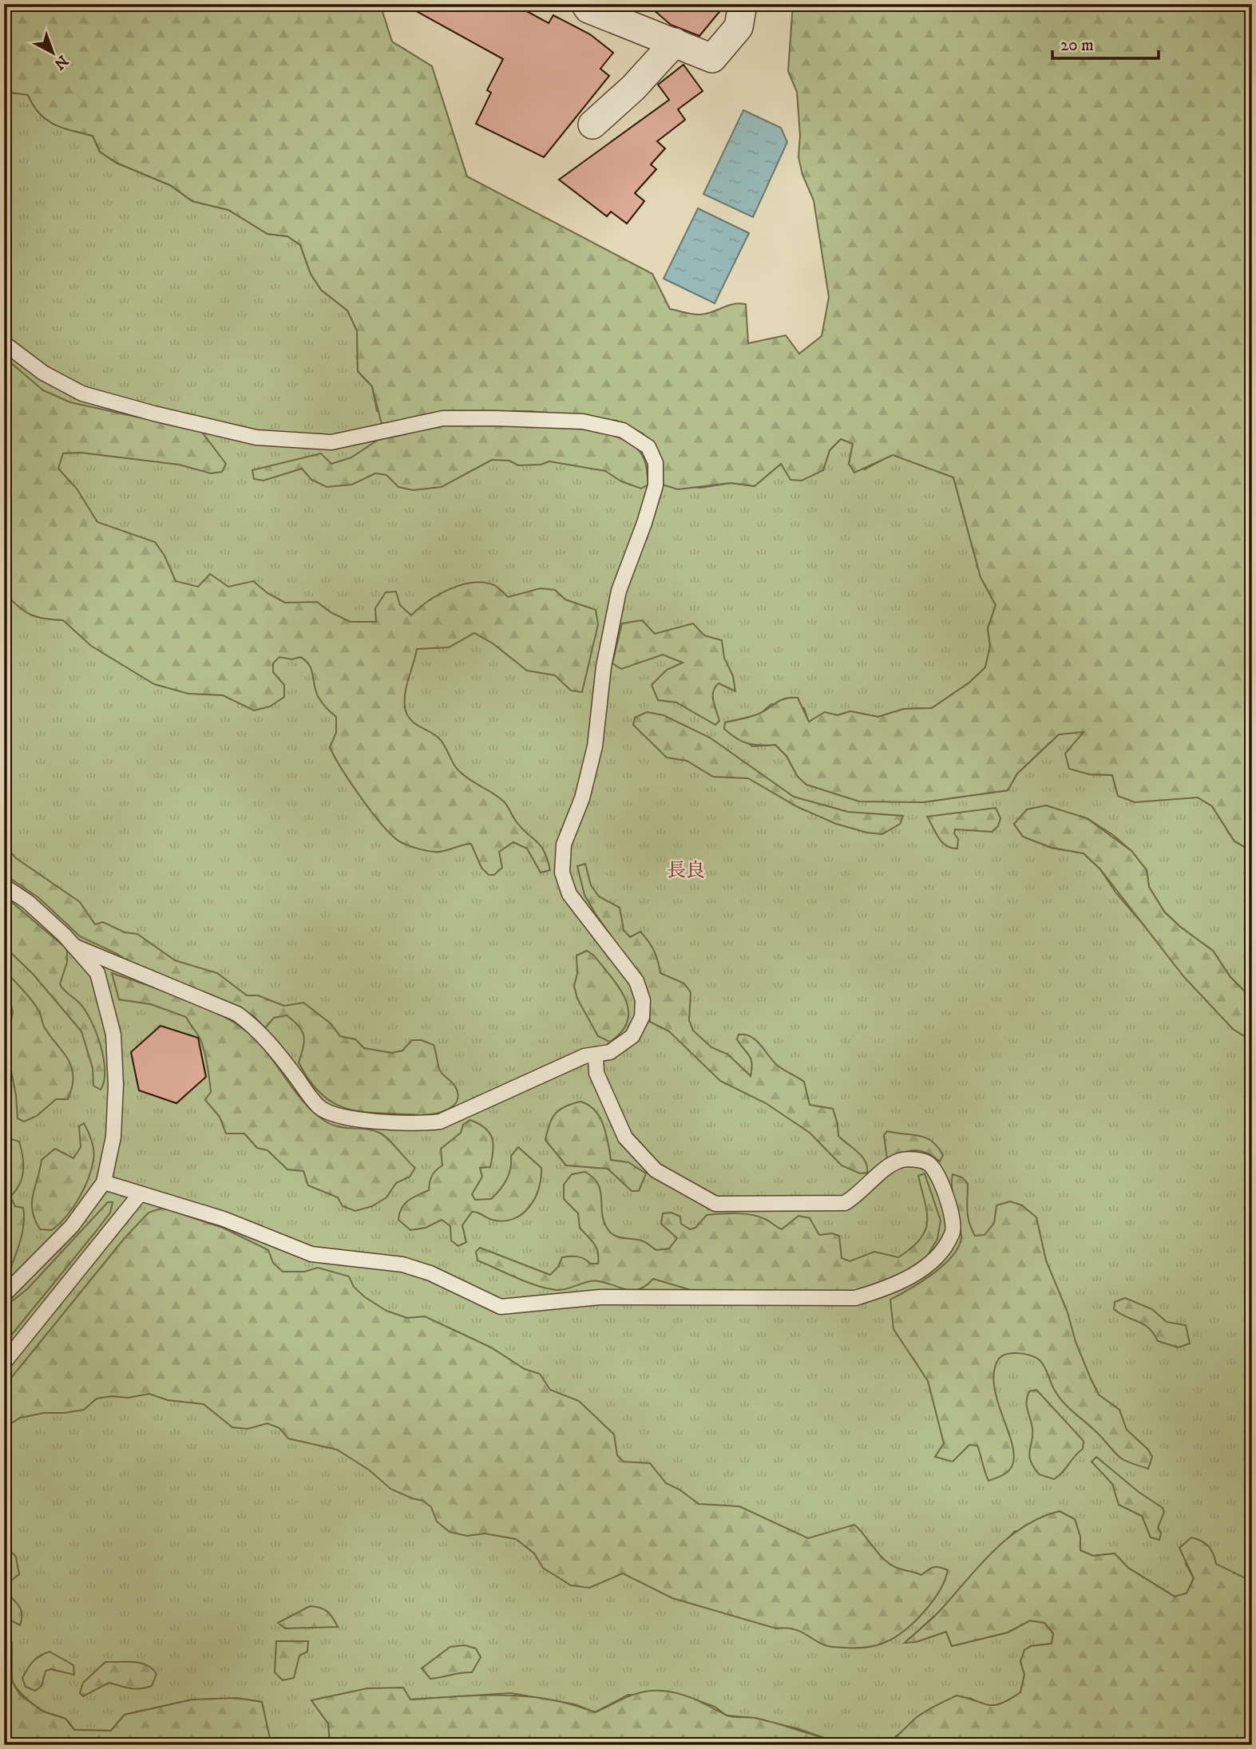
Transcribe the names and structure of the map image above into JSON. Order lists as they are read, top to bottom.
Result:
{
  "districts": ["長良"],
  "scale_bar": "20 m",
  "north": "bottom right"
}
